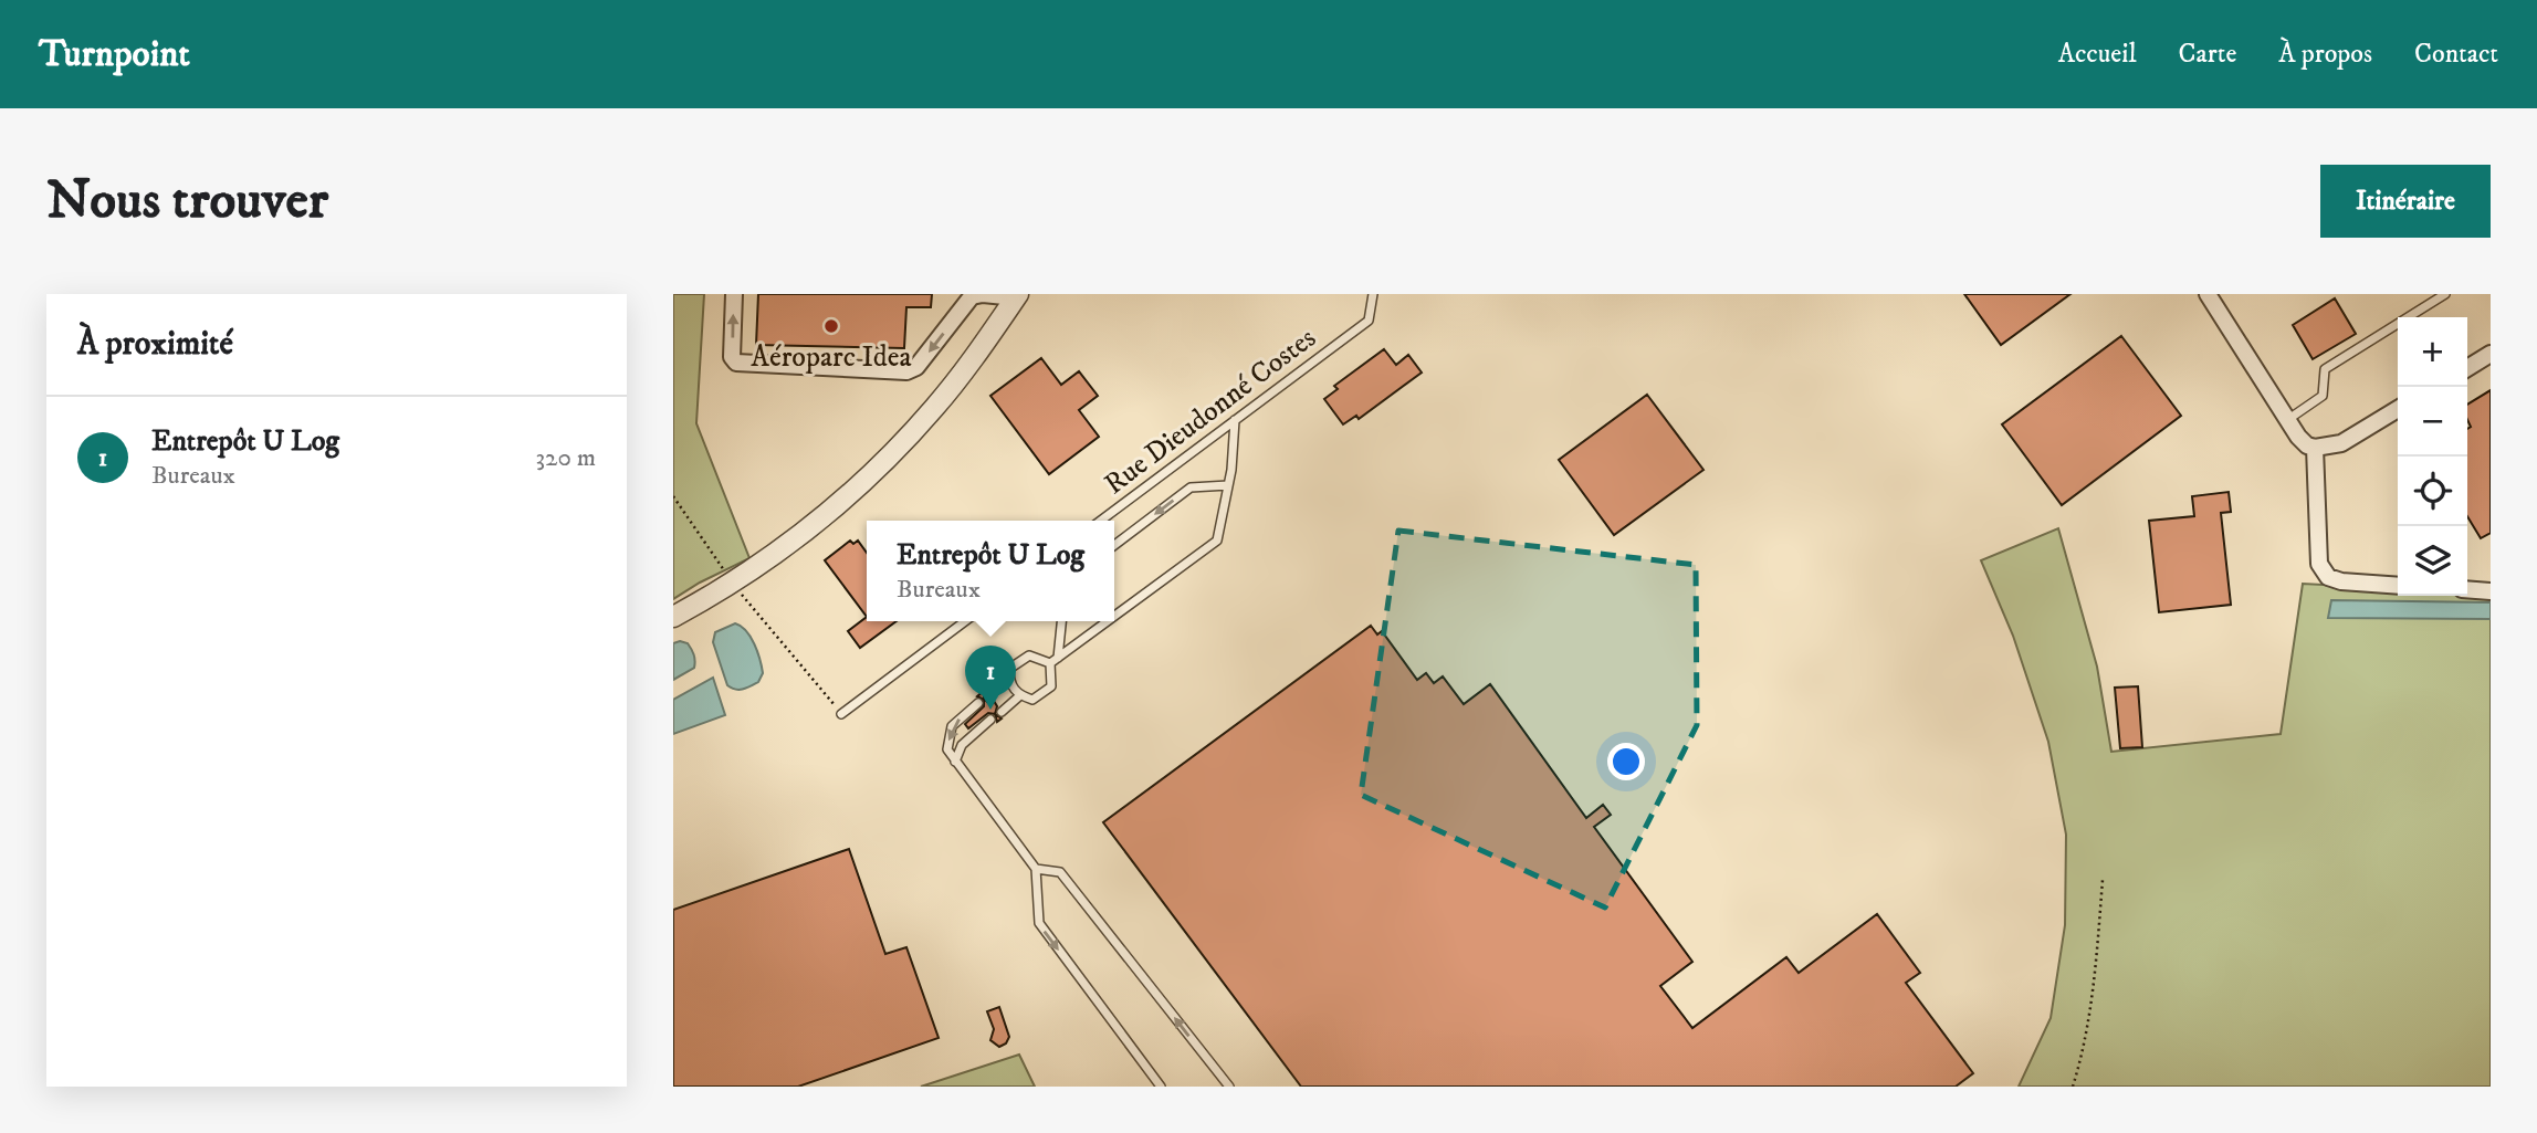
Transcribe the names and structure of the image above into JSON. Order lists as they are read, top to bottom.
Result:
{
  "streets": {
    "lane": ["Rue Dieudonné Costes"]
  },
  "places": ["Aéroparc Idea"],
  "page": {
    "header": "Turnpoint",
    "nav": [
      "Accueil",
      "Carte",
      "À propos",
      "Contact"
    ],
    "buttons": "Itinéraire",
    "title": "Nous trouver",
    "heading": "À proximité",
    "map_buttons": ["+", "−"],
    "list": [
      {
        "mark": "1",
        "name": "Entrepôt U Log",
        "note": "Bureaux",
        "value": "320 m"
      }
    ],
    "popup": ["Entrepôt U Log", "Bureaux"],
    "pins": "1"
  }
}
